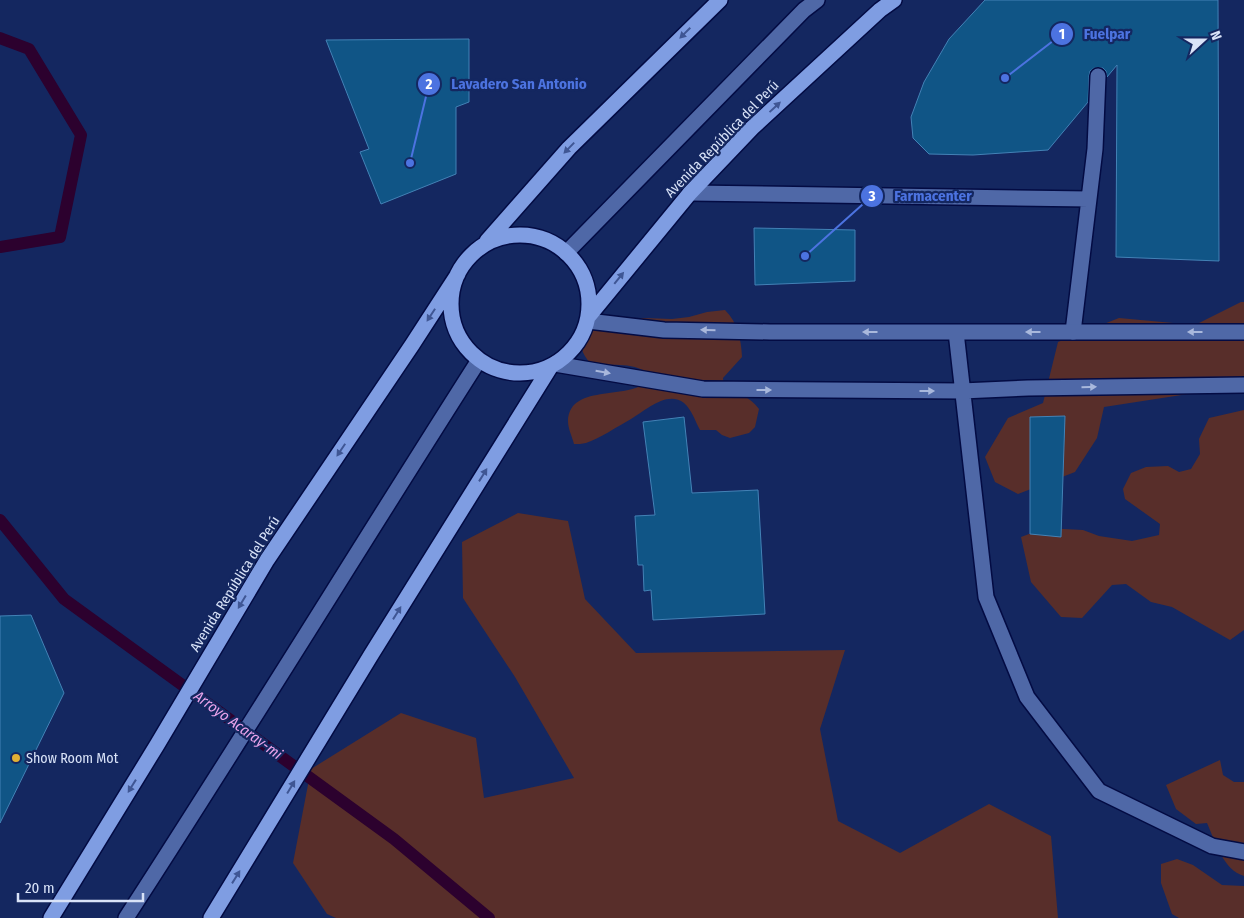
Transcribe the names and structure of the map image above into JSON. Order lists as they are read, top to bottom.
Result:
{
  "streets": {
    "highway": ["Avenida República del Perú"]
  },
  "water": ["Arroyo Acaray-mi"],
  "places": [
    "Fuelpar",
    "Lavadero San Antonio",
    "Farmacenter",
    "Show Room Mot"
  ],
  "scale_bar": "20 m",
  "north": "right"
}
